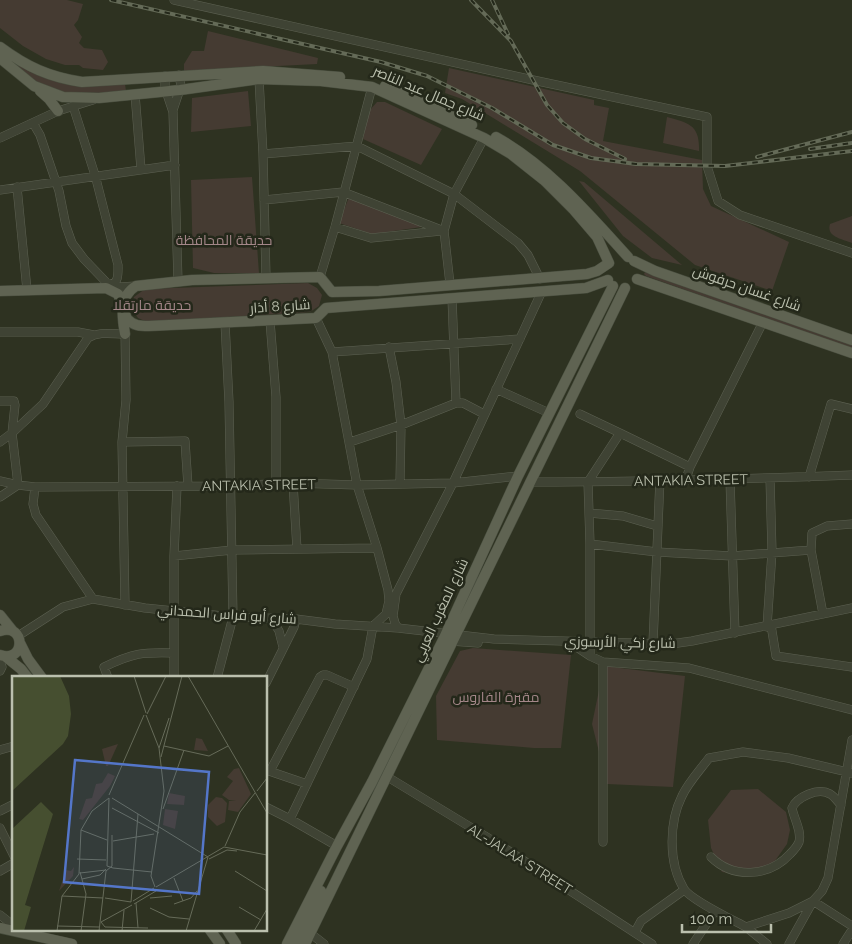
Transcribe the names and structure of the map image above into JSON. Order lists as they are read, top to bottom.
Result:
{
  "streets": {
    "main road": [
      "شارع جمال عبد الناصر",
      "شارع غسان حرفوش",
      "شارع 8 أذار",
      "شارع المغرب العربي"
    ],
    "street": [
      "ANTAKIA STREET",
      "شارع أبو فراس الحمداني",
      "شارع زكي الأرسوزي",
      "AL-JALAA STREET"
    ]
  },
  "crossings": [
    ["شارع جمال عبد الناصر", "شارع غسان حرفوش"],
    ["شارع جمال عبد الناصر", "شارع 8 أذار"],
    ["شارع جمال عبد الناصر", "شارع المغرب العربي"],
    ["شارع غسان حرفوش", "شارع 8 أذار"],
    ["شارع غسان حرفوش", "شارع المغرب العربي"],
    ["شارع 8 أذار", "شارع المغرب العربي"],
    ["ANTAKIA STREET", "شارع المغرب العربي"],
    ["شارع المغرب العربي", "شارع أبو فراس الحمداني"],
    ["شارع المغرب العربي", "شارع زكي الأرسوزي"],
    ["شارع المغرب العربي", "AL-JALAA STREET"],
    ["شارع أبو فراس الحمداني", "شارع زكي الأرسوزي"]
  ],
  "parks": ["حديقة المحافظة", "حديقة مارتقلا", "مقبرة الفاروس"],
  "scale_bar": "100 m"
}
